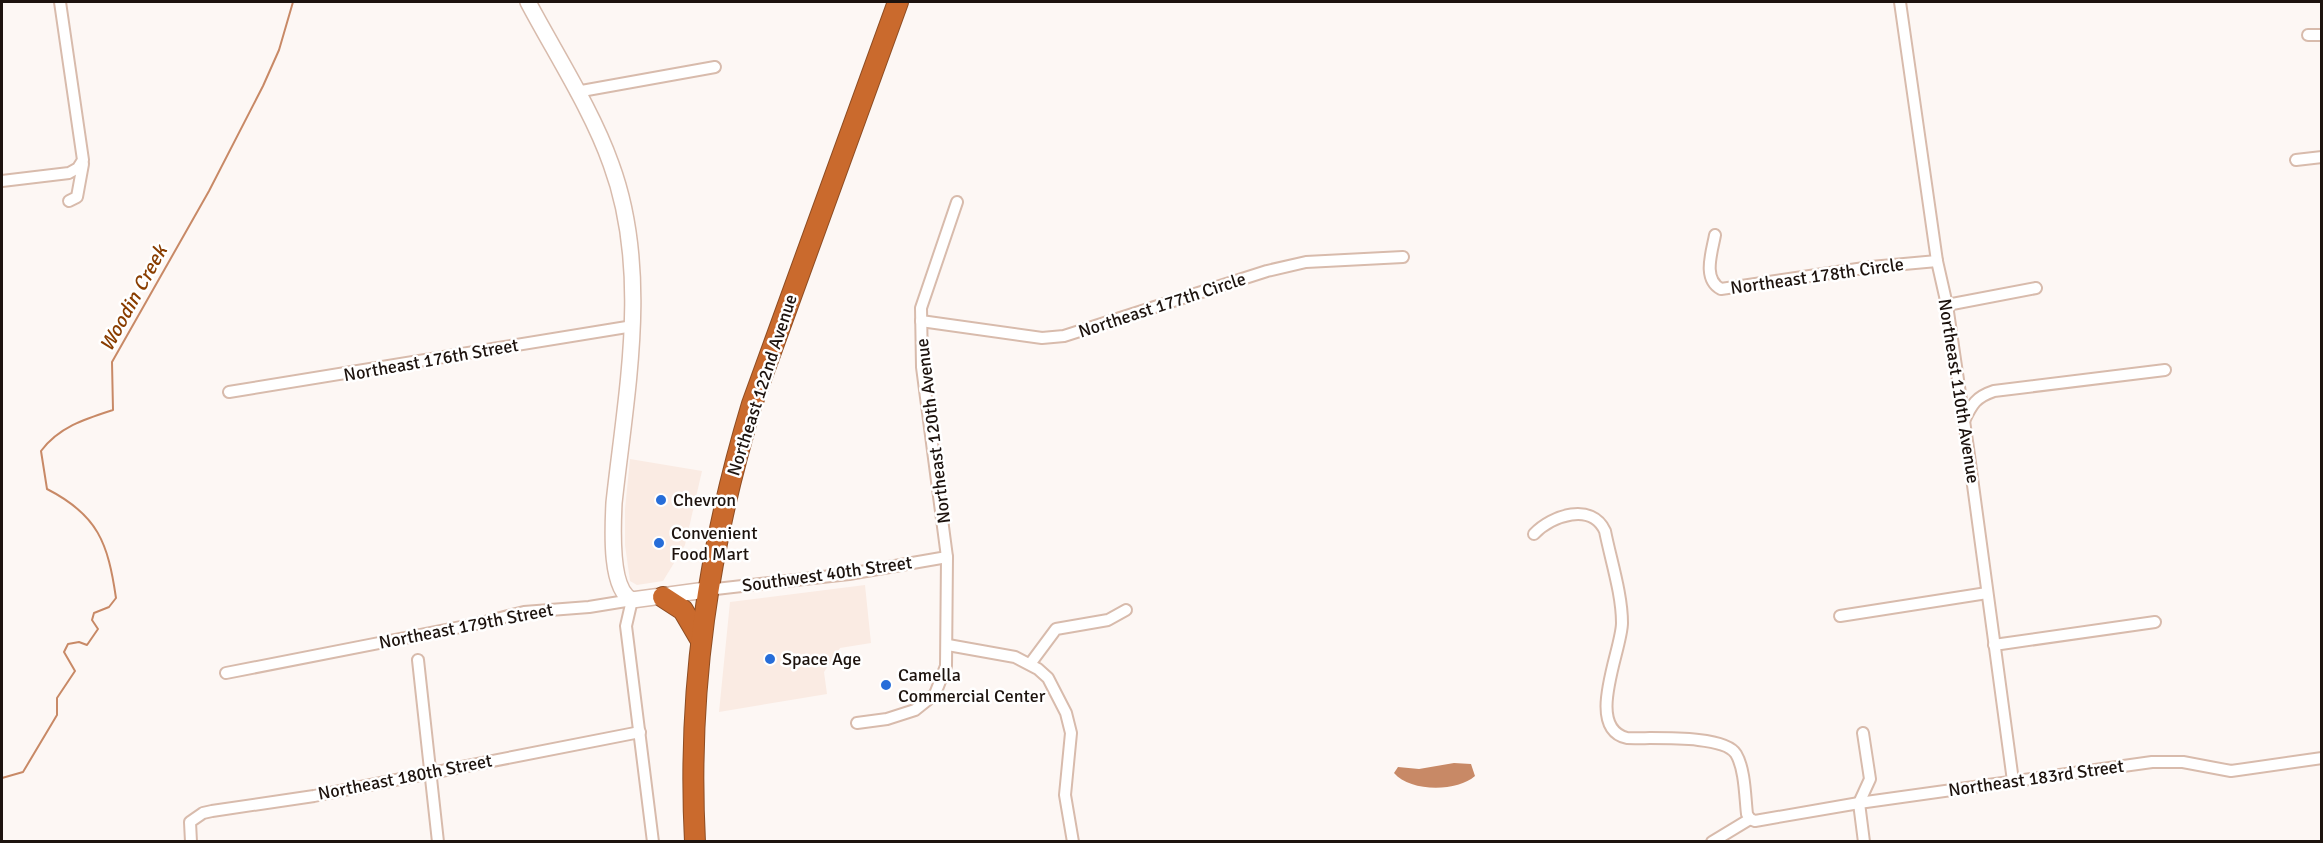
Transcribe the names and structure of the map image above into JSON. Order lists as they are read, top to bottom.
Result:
{
  "streets": {
    "highway": ["Northeast 122nd Avenue"],
    "main road": ["Northeast 179th Street"],
    "street": [
      "Northeast 178th Circle",
      "Northeast 177th Circle",
      "Northeast 176th Street",
      "Northeast 110th Avenue",
      "Northeast 120th Avenue",
      "Southwest 40th Street",
      "Northeast 180th Street",
      "Northeast 183rd Street"
    ]
  },
  "crossings": [
    ["Northeast 178th Circle", "Northeast 110th Avenue"],
    ["Northeast 177th Circle", "Northeast 120th Avenue"],
    ["Northeast 122nd Avenue", "Southwest 40th Street"],
    ["Northeast 122nd Avenue", "Northeast 179th Street"],
    ["Northeast 110th Avenue", "Northeast 183rd Street"],
    ["Northeast 120th Avenue", "Southwest 40th Street"],
    ["Southwest 40th Street", "Northeast 179th Street"]
  ],
  "water": ["Woodin Creek"],
  "places": [
    "Chevron",
    "Convenient Food Mart",
    "Space Age",
    "Camella Commercial Center"
  ]
}
